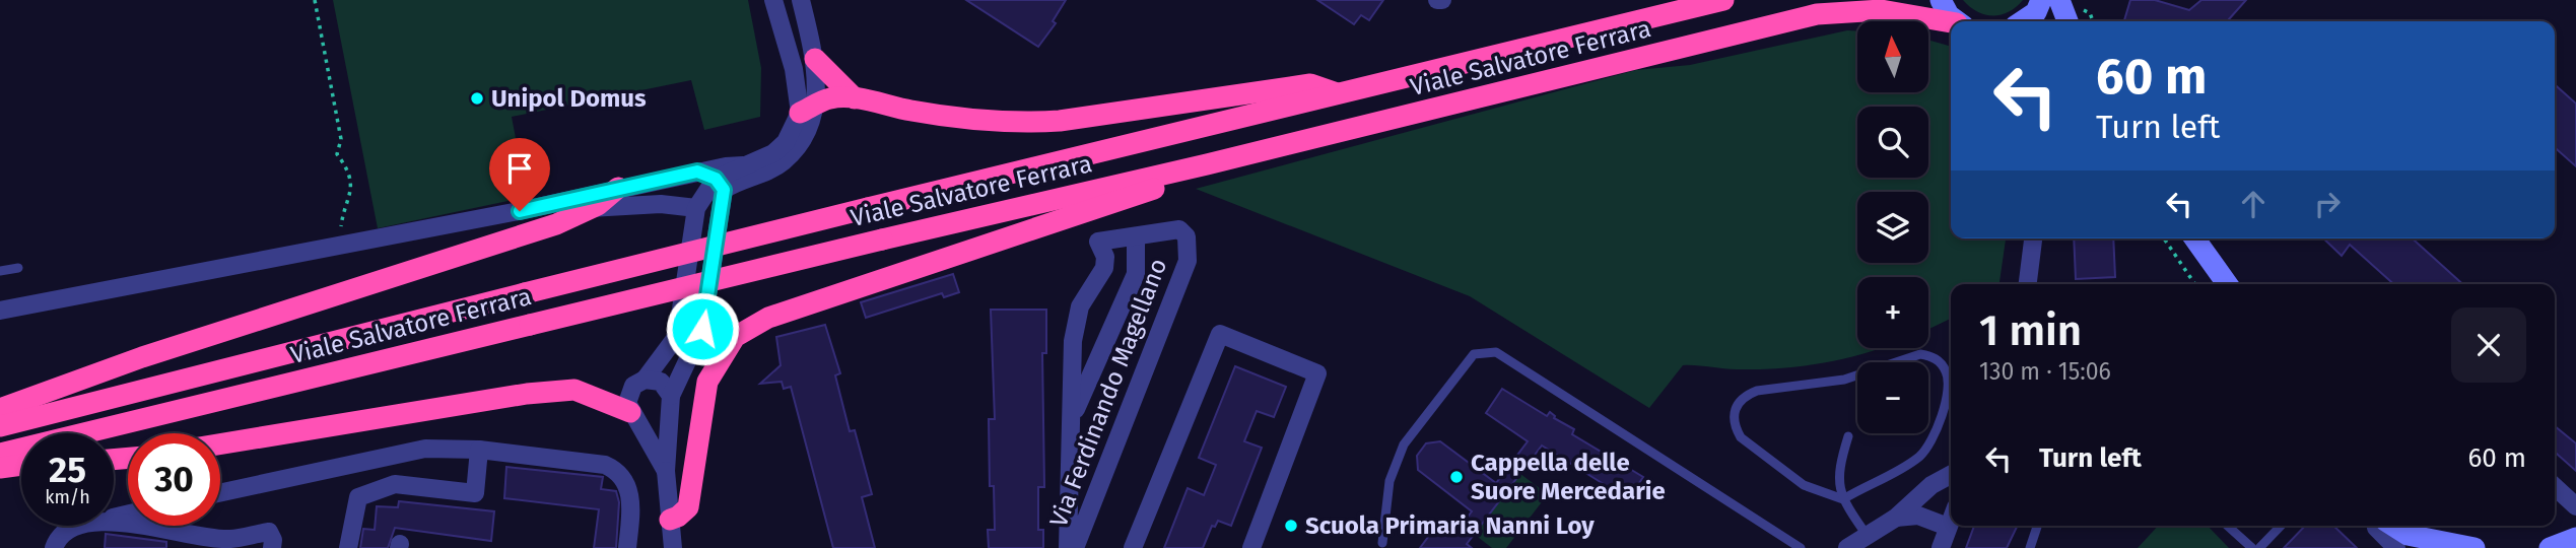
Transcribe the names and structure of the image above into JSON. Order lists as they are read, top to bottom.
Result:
{
  "streets": {
    "highway": ["Viale Salvatore Ferrara"],
    "street": ["Via Ferdinando Magellano"]
  },
  "places": ["Unipol Domus", "Cappella delle Suore Mercedarie", "Scuola Primaria Nanni Loy"],
  "north": "top",
  "page": {
    "map_buttons": ["+", "−"],
    "turn": ["60 m", "Turn left"],
    "heading": ["1 min", "130 m · 15:06"],
    "list": [
      {
        "name": "Turn left",
        "value": "60 m"
      }
    ],
    "speed": "25 km/h",
    "limit": "30"
  }
}
